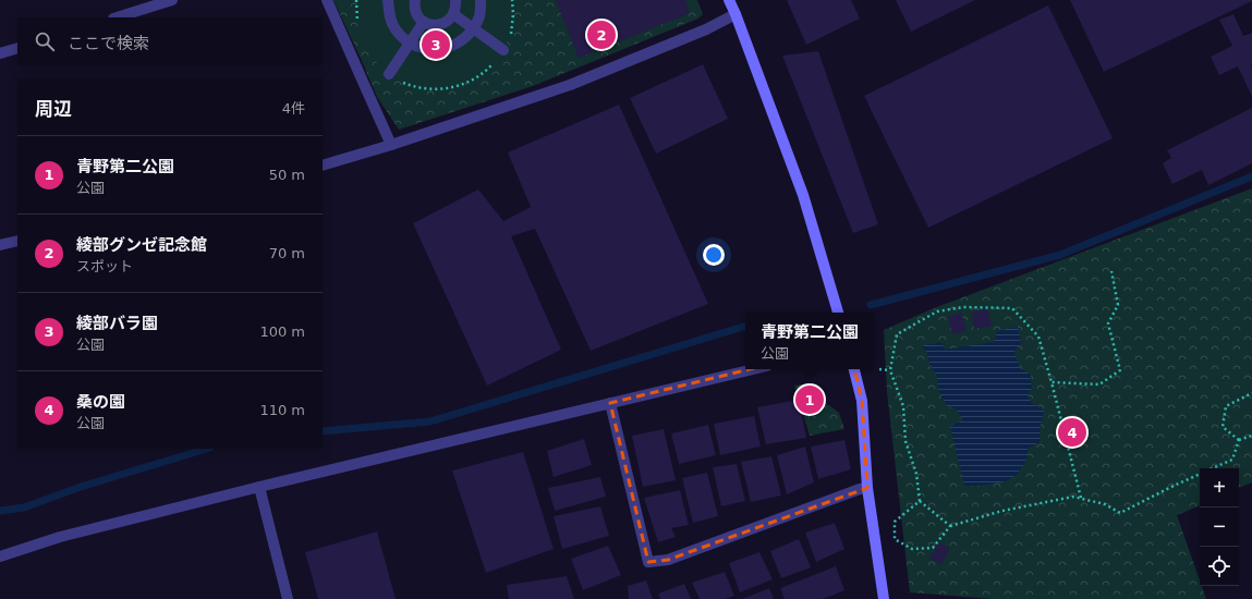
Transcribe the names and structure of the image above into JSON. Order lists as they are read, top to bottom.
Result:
{
  "page": {
    "search": "ここで検索",
    "pins": [
      "2",
      "3",
      "1",
      "4"
    ],
    "heading": ["周辺", "4件"],
    "list": [
      {
        "mark": "1",
        "name": "青野第二公園",
        "note": "公園",
        "value": "50 m"
      },
      {
        "mark": "2",
        "name": "綾部グンゼ記念館",
        "note": "スポット",
        "value": "70 m"
      },
      {
        "mark": "3",
        "name": "綾部バラ園",
        "note": "公園",
        "value": "100 m"
      },
      {
        "mark": "4",
        "name": "桑の園",
        "note": "公園",
        "value": "110 m"
      }
    ],
    "popup": ["青野第二公園", "公園"],
    "map_buttons": ["+", "−"]
  }
}
